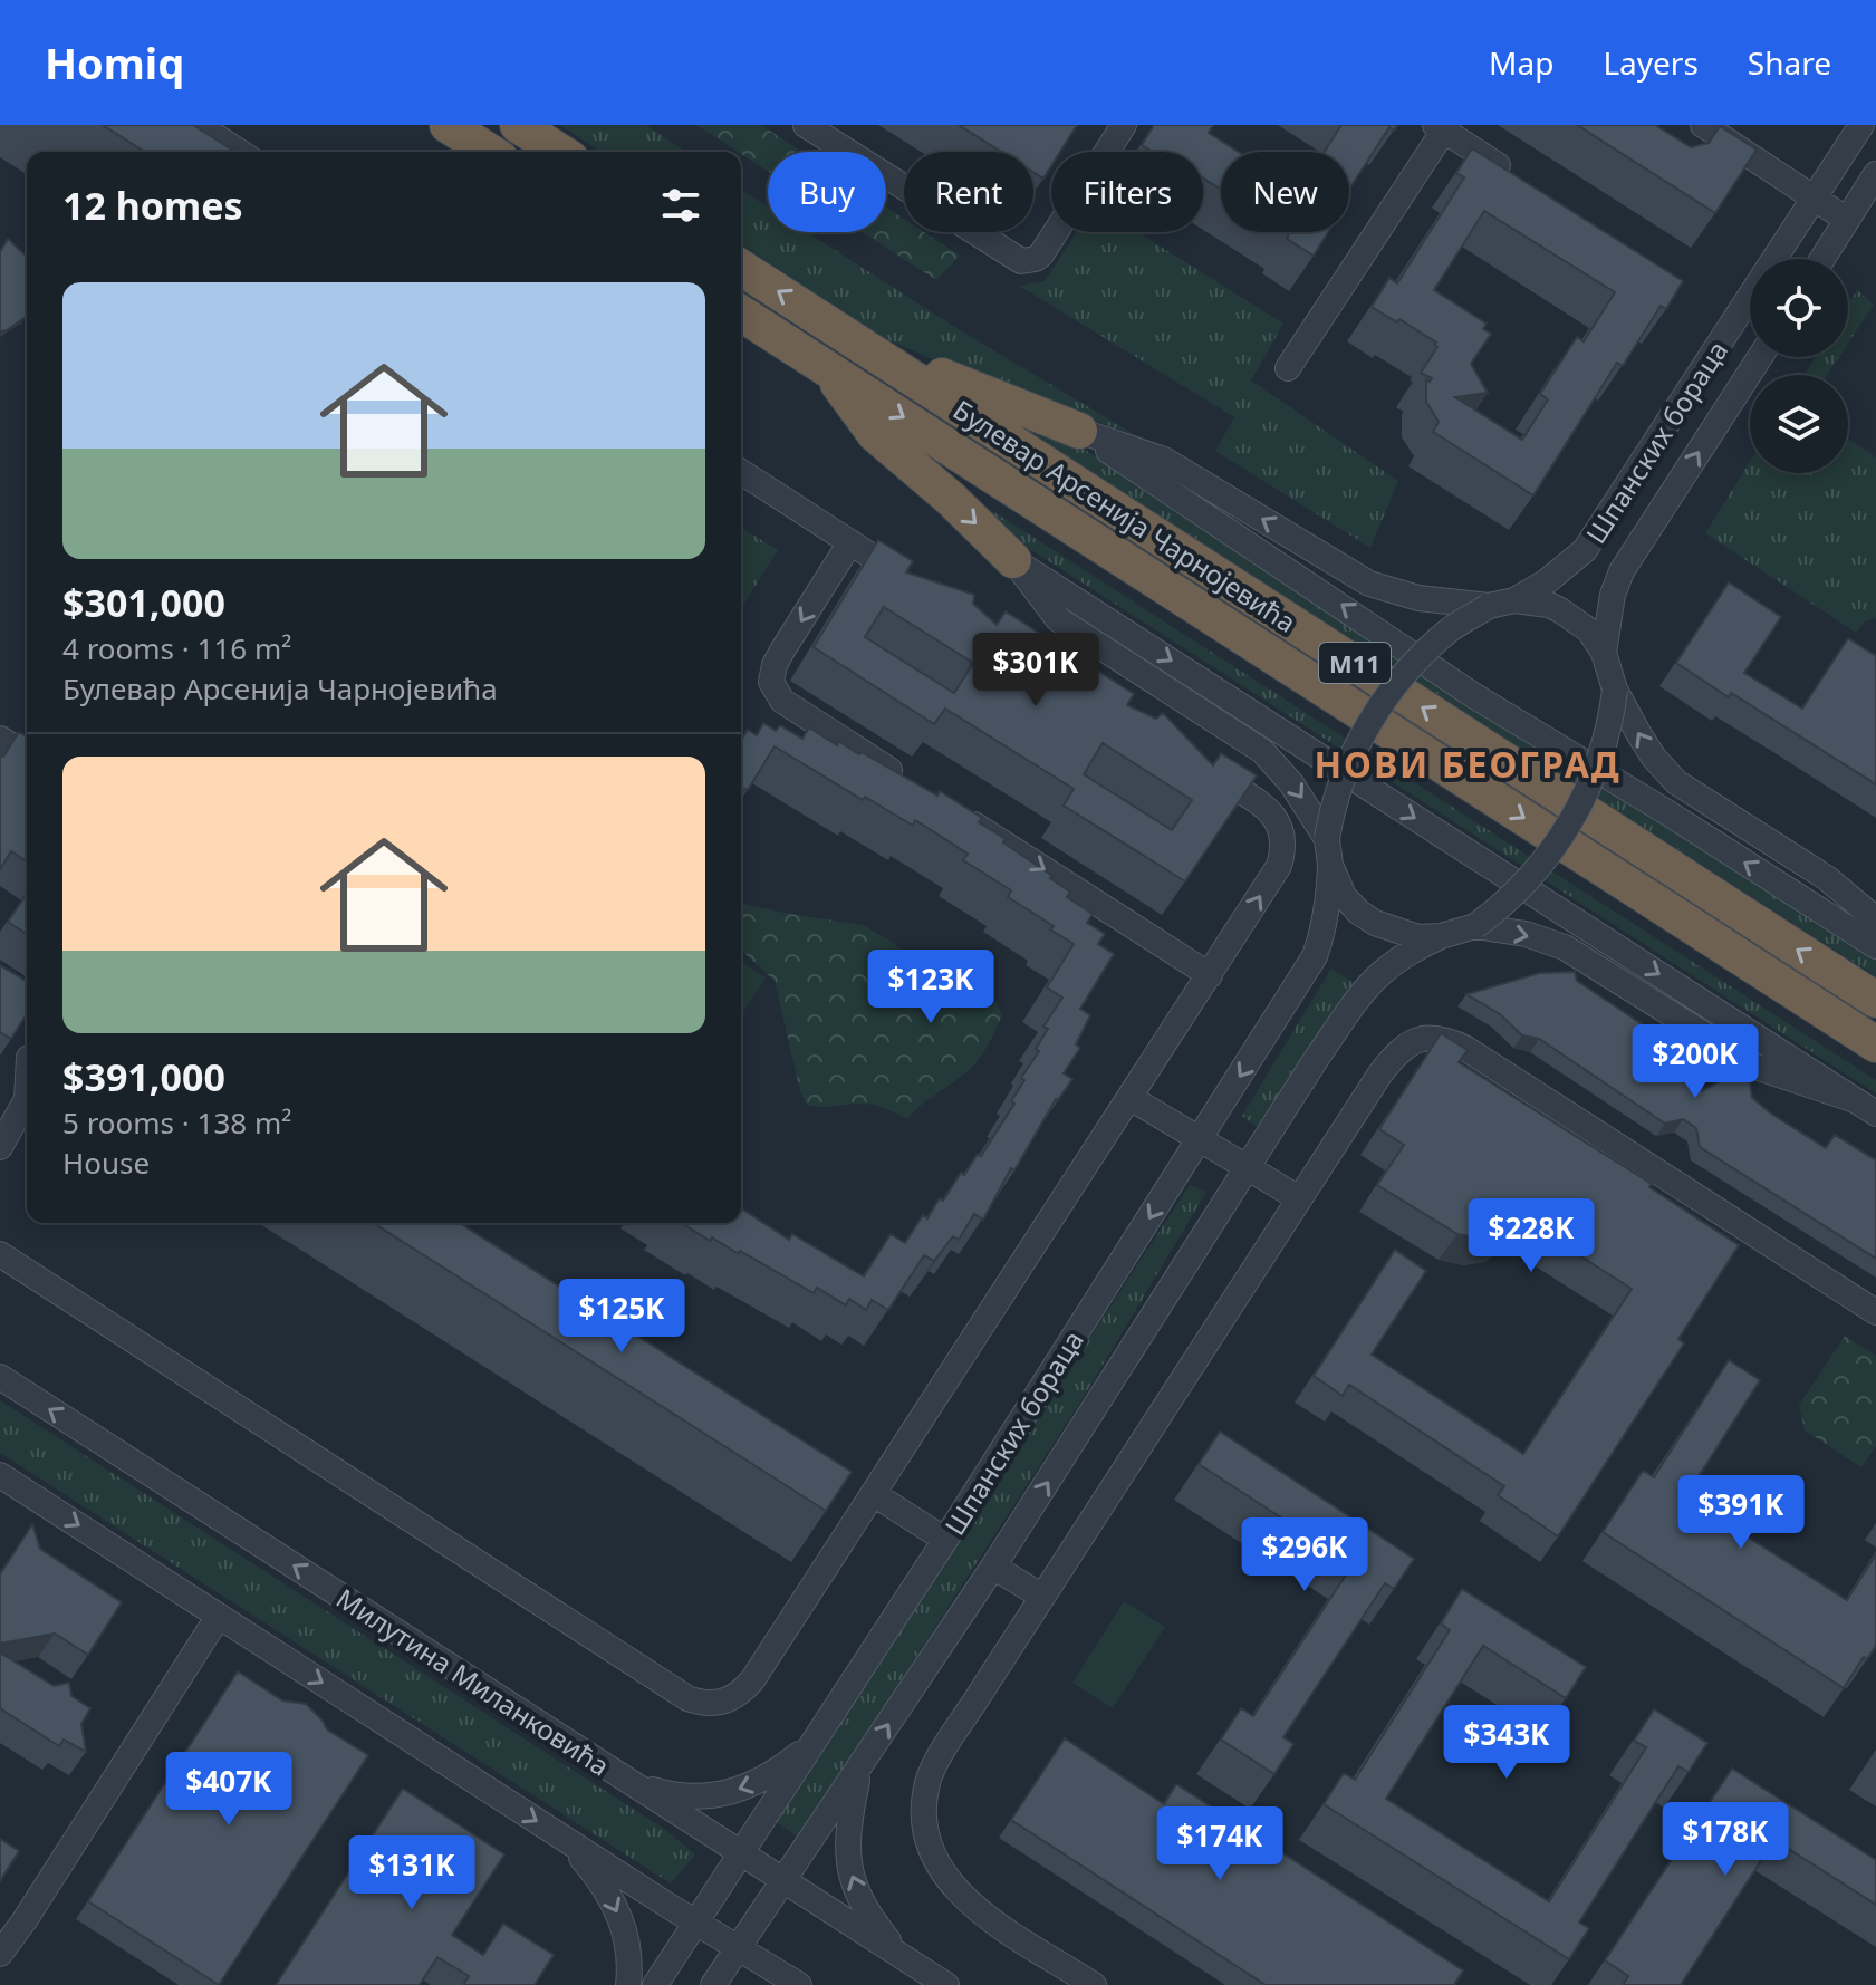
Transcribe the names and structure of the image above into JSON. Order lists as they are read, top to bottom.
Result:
{
  "streets": {
    "highway": ["Булевар Арсенија Чарнојевића", "M11"],
    "street": ["Шпанских бораца", "Милутина Миланковића"]
  },
  "crossings": [
    ["Шпанских бораца", "Милутина Миланковића"]
  ],
  "districts": ["НОВИ БЕОГРАД"],
  "page": {
    "header": "Homiq",
    "nav": ["Map", "Layers", "Share"],
    "chip": [
      "Buy",
      "Rent",
      "Filters",
      "New"
    ],
    "heading": "12 homes",
    "list": [
      {
        "name": "$301,000",
        "note": "4 rooms · 116 m² · Булевар Арсенија Чарнојевића"
      },
      {
        "name": "$391,000",
        "note": "5 rooms · 138 m² · House"
      }
    ],
    "price": [
      "$301K",
      "$123K",
      "$200K",
      "$228K",
      "$125K",
      "$391K",
      "$296K",
      "$343K",
      "$407K",
      "$178K",
      "$174K",
      "$131K"
    ]
  }
}
